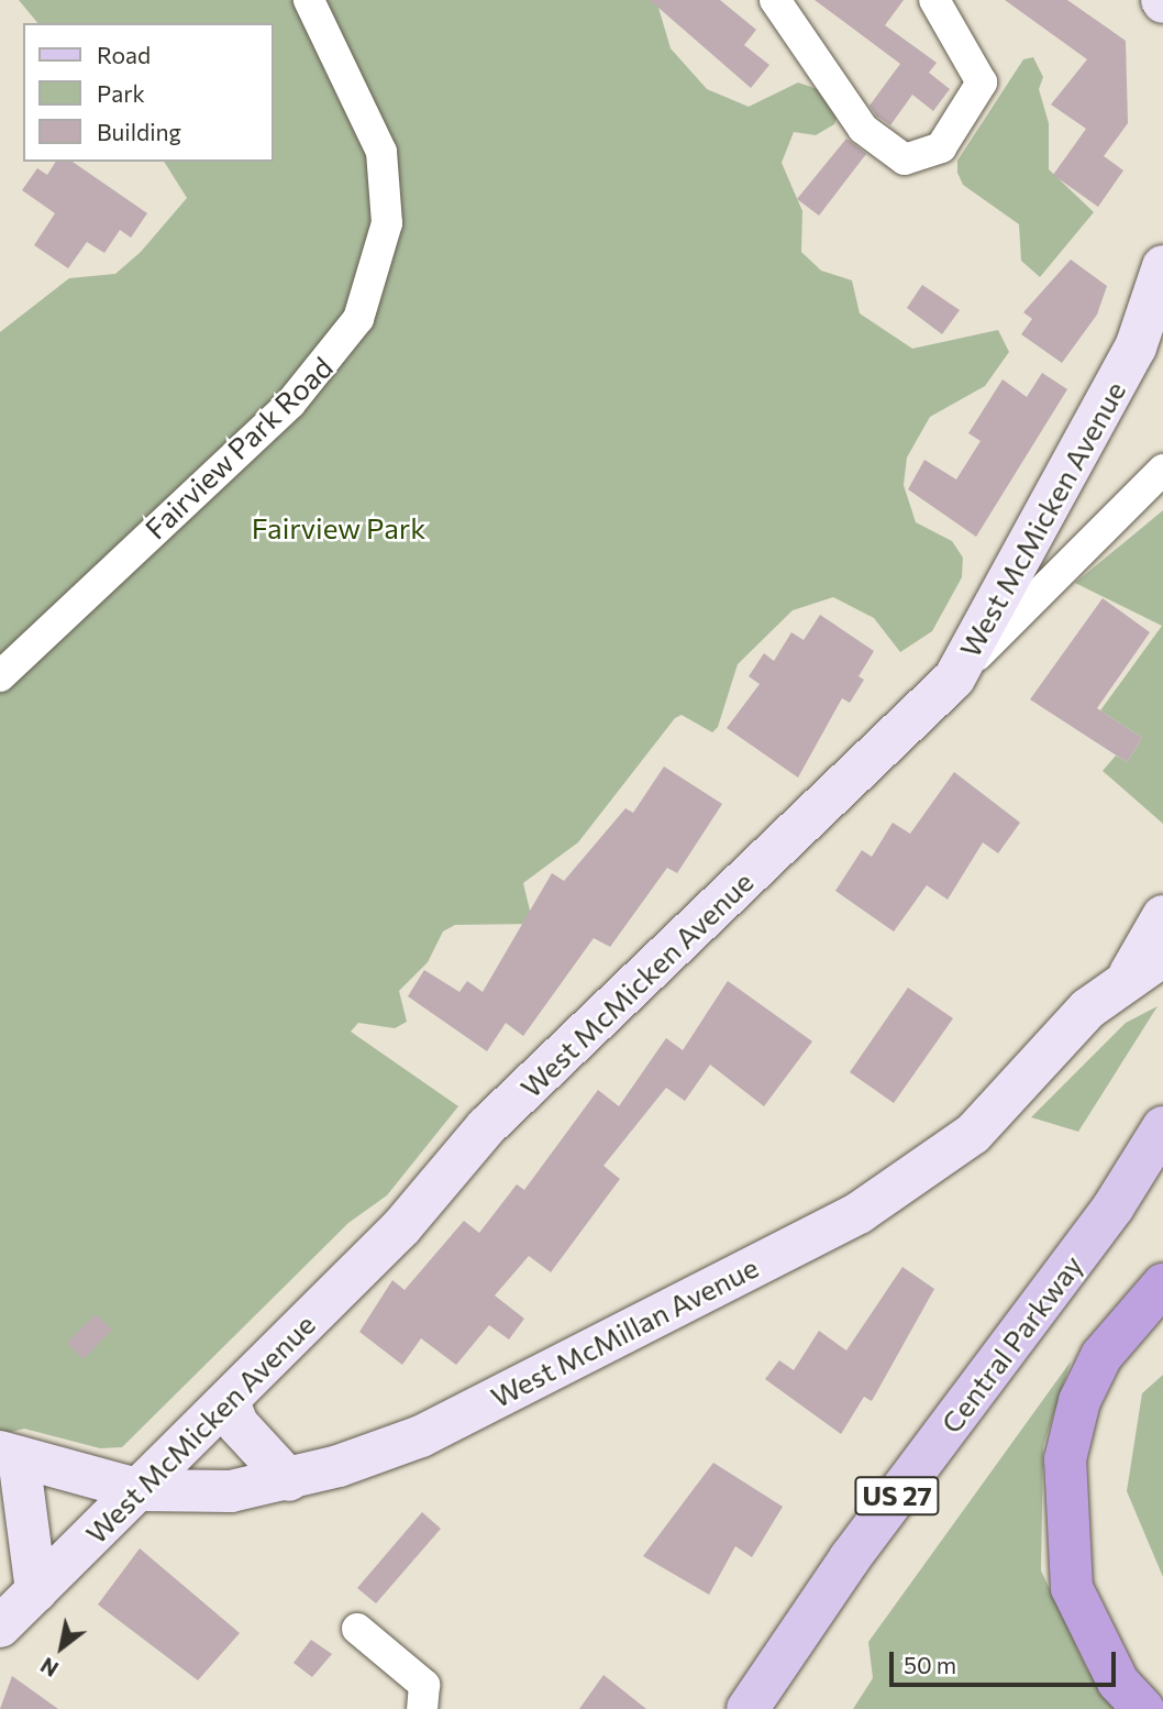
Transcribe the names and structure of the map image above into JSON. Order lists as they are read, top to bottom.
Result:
{
  "streets": {
    "main road": ["Central Parkway", "US 27"],
    "street": ["Fairview Park Road", "West McMicken Avenue", "West McMillan Avenue"]
  },
  "crossings": [
    ["West McMicken Avenue", "West McMillan Avenue"]
  ],
  "parks": ["Fairview Park"],
  "legend": ["Road", "Park", "Building"],
  "scale_bar": "50 m",
  "north": "bottom left"
}
